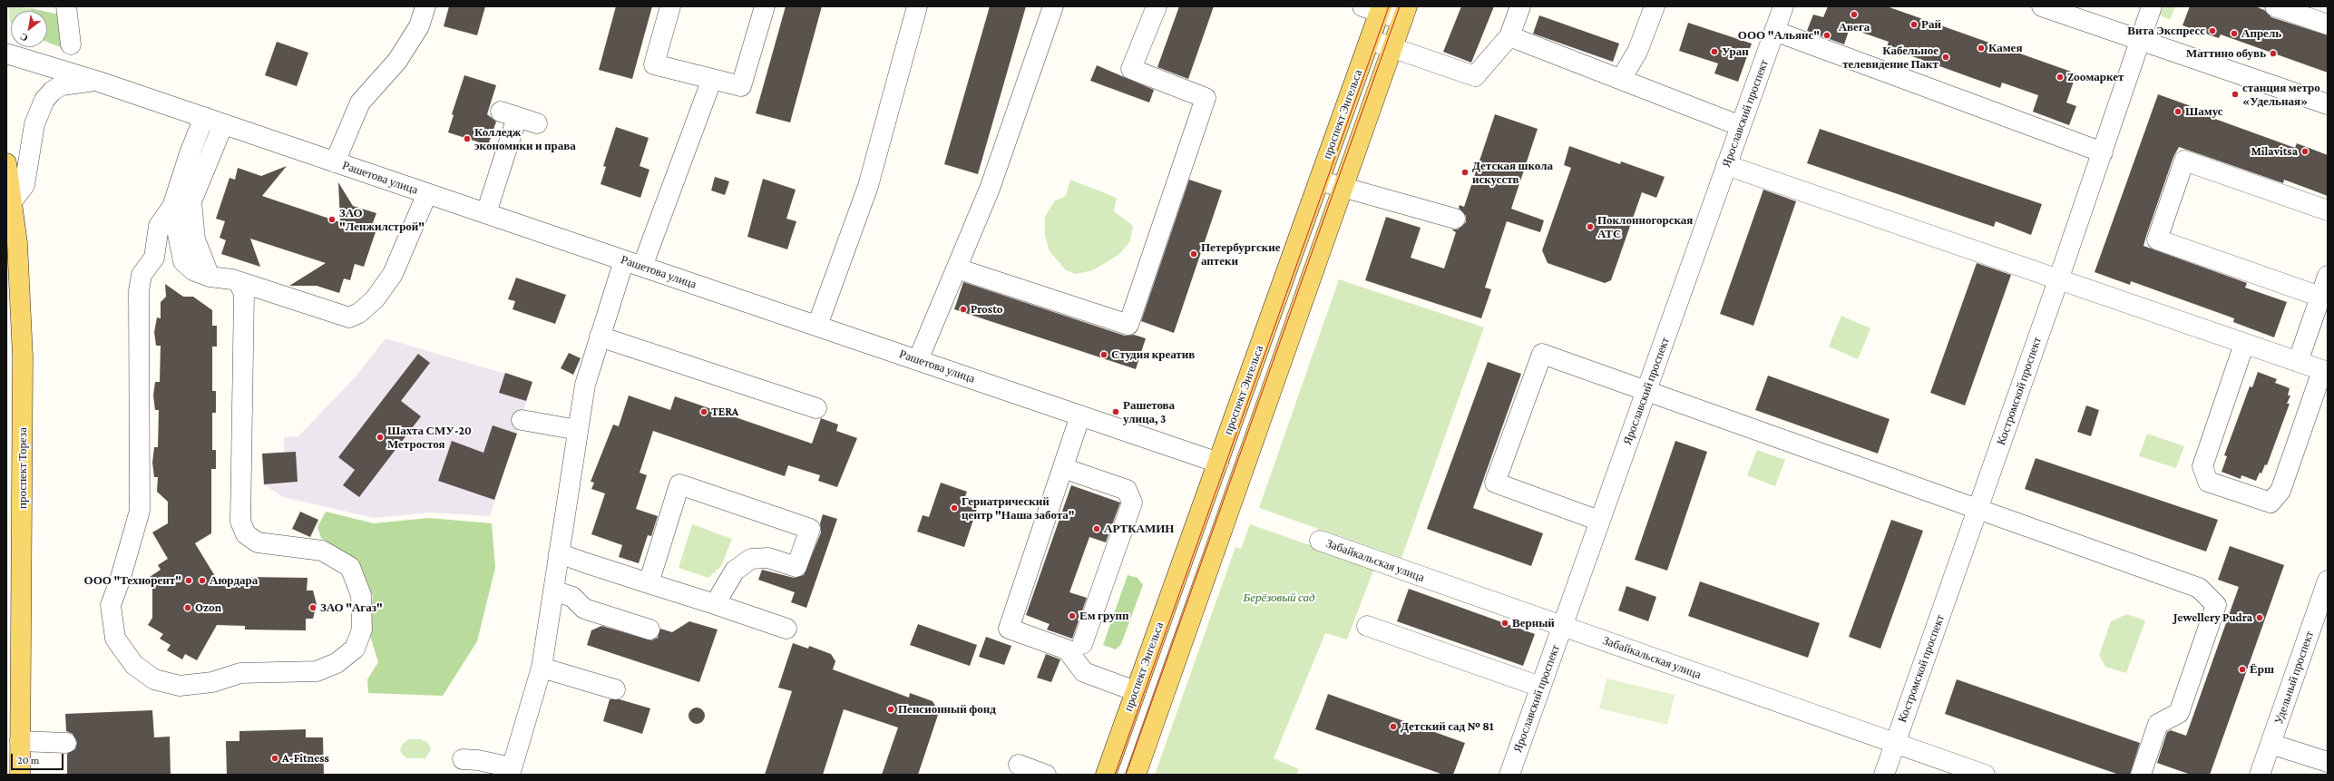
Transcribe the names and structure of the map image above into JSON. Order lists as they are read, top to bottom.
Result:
{
  "streets": {
    "main road": ["проспект Энгельса", "проспект Тореза"],
    "street": [
      "Ярославский проспект",
      "Рашетова улица",
      "Костромской проспект",
      "Забайкальская улица",
      "Удельный проспект"
    ]
  },
  "crossings": [
    ["Ярославский проспект", "Забайкальская улица"],
    ["проспект Энгельса", "Рашетова улица"],
    ["Рашетова улица", "проспект Тореза"],
    ["Костромской проспект", "Забайкальская улица"]
  ],
  "parks": ["Берёзовый сад"],
  "places": [
    "Авега",
    "Рай",
    "Вита Экспресс",
    "Апрель",
    "ООО \"Альянс\"",
    "Камея",
    "Уран",
    "Маттино обувь",
    "Кабельное телевидение Пакт",
    "Zooмаркет",
    "станция метро «Удельная»",
    "Шамус",
    "Колледж экономики и права",
    "Milavitsa",
    "Детская школа искусств",
    "ЗАО \"Ленжилстрой\"",
    "Поклонногорская АТС",
    "Петербургские аптеки",
    "Prosto",
    "Студия креатив",
    "TERA",
    "Рашетова улица, 3",
    "Шахта СМУ-20 Метростоя",
    "Гериатрический центр \"Наша забота\"",
    "АРТКАМИН",
    "ООО \"Технорент\"",
    "Аюрдара",
    "Ozon",
    "ЗАО \"Агаз\"",
    "Ем групп",
    "Jewellery Pudra",
    "Верный",
    "Ёрш",
    "Пенсионный фонд",
    "Детский сад № 81",
    "A-Fitness"
  ],
  "scale_bar": "20 m",
  "north": "bottom left"
}
